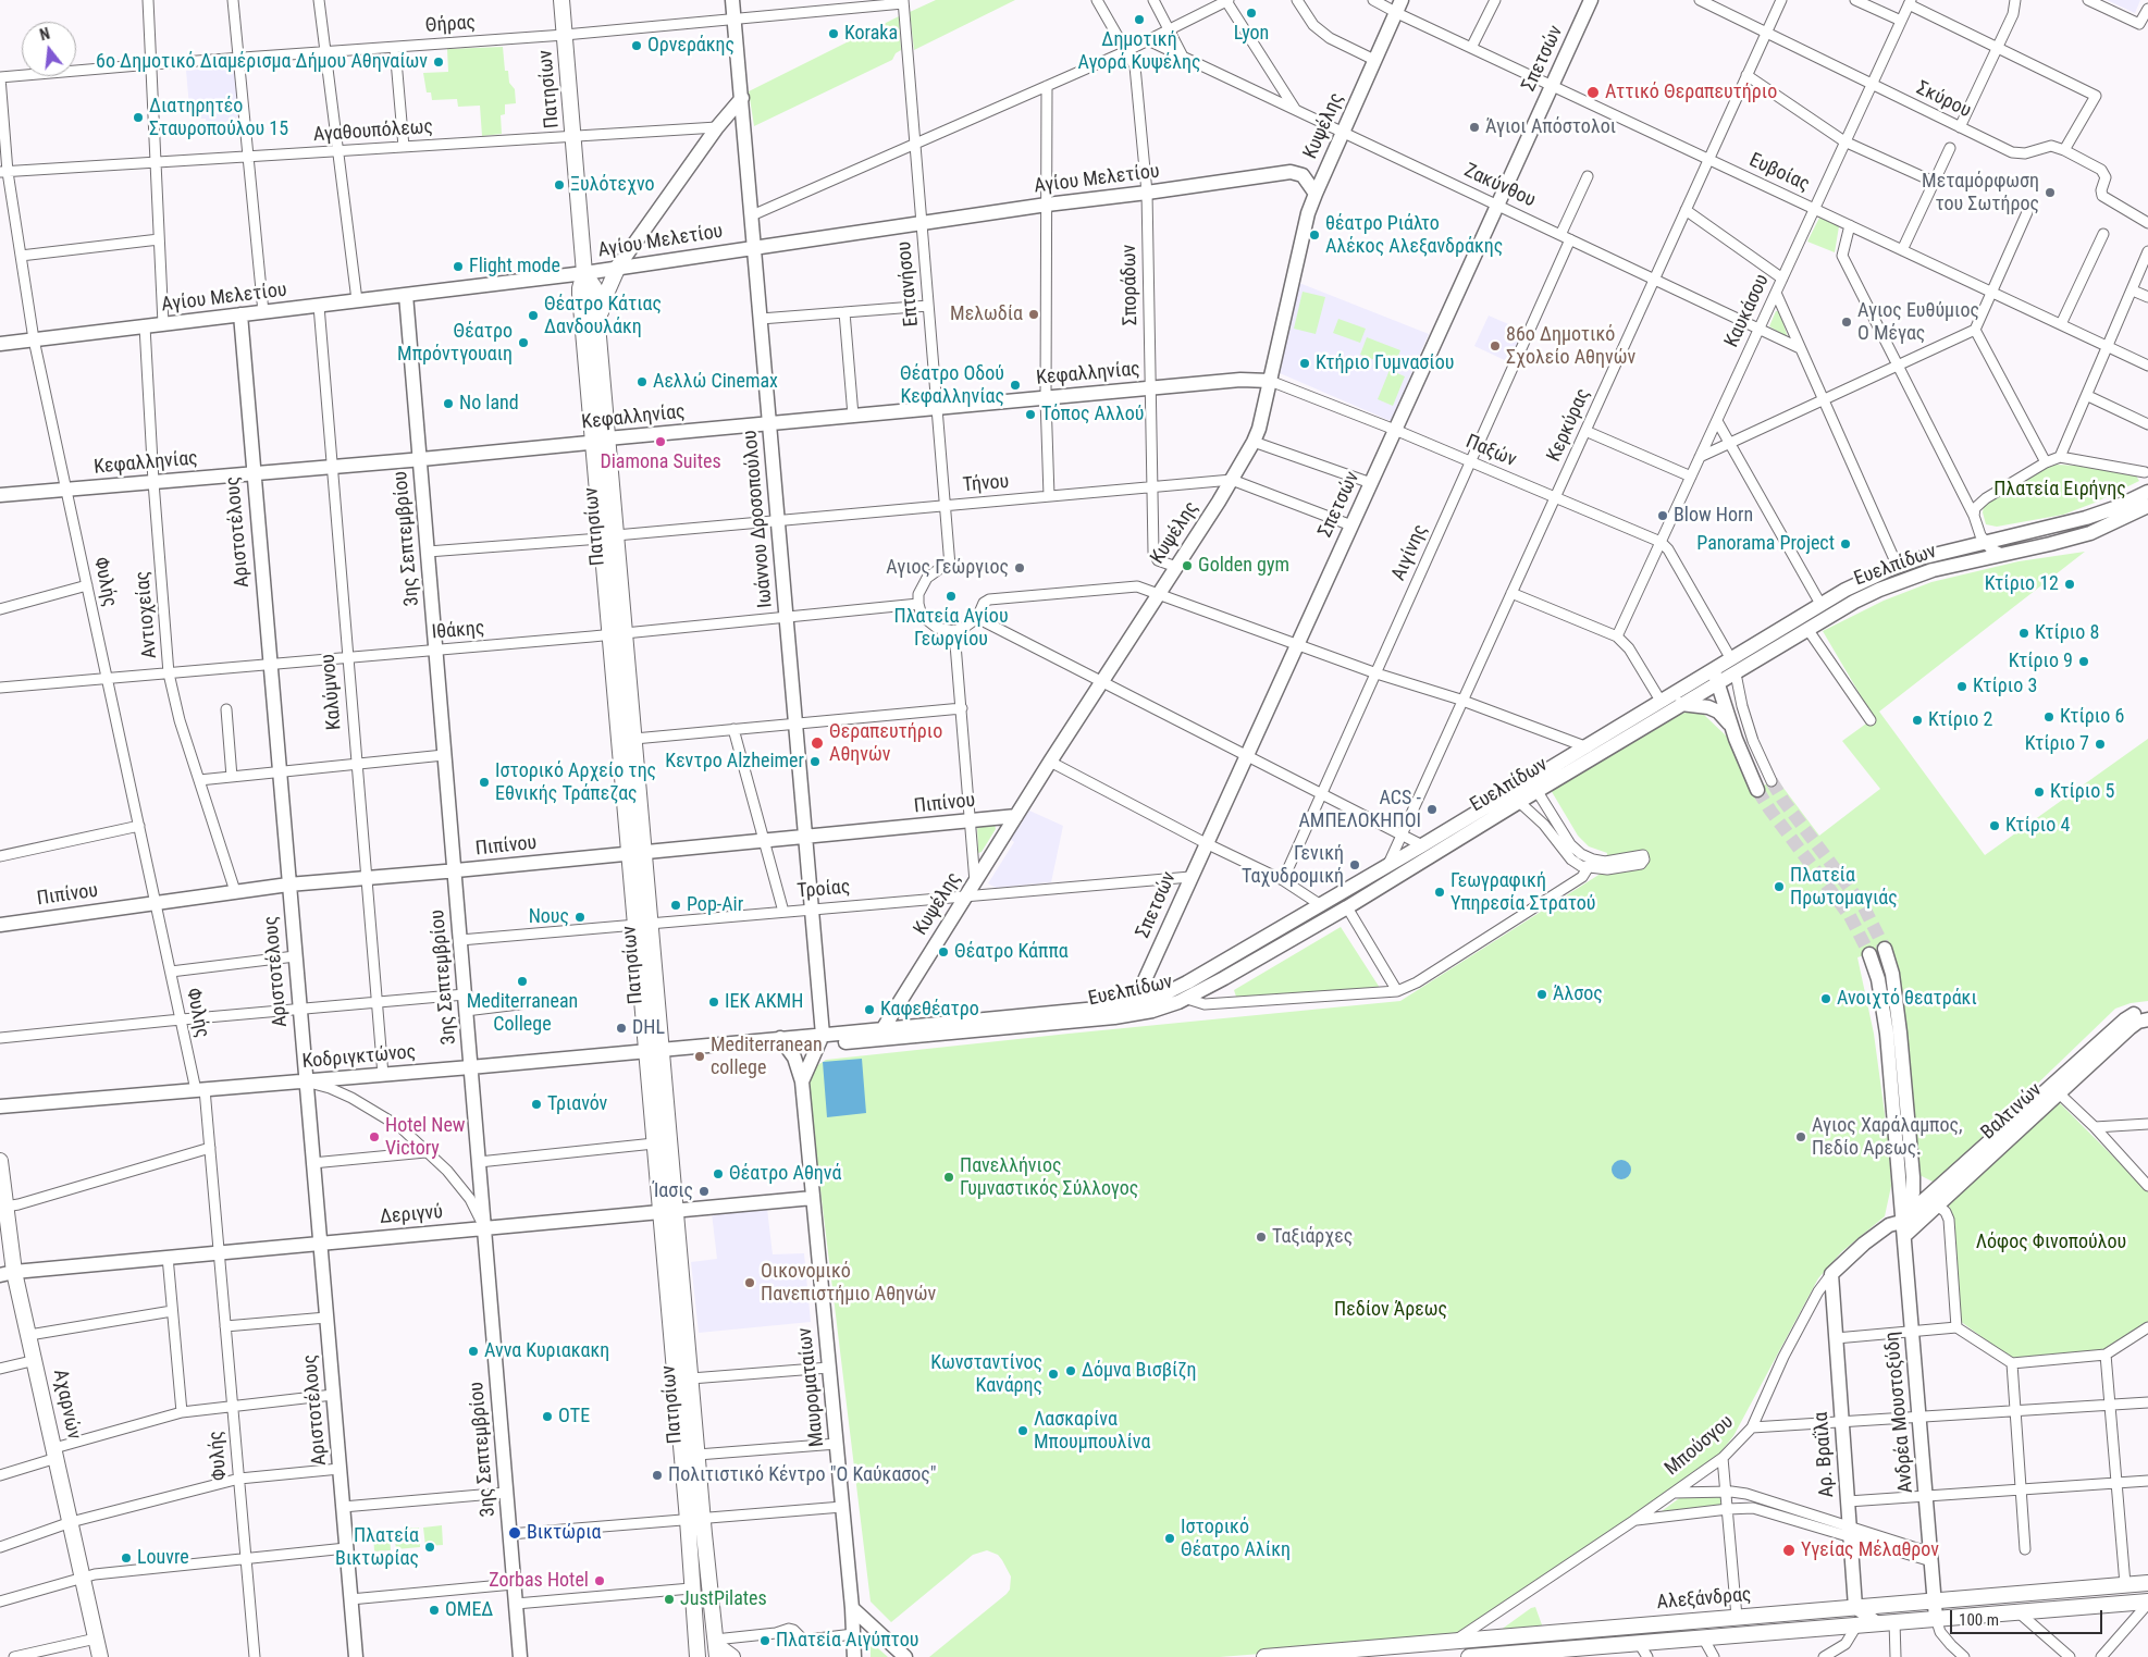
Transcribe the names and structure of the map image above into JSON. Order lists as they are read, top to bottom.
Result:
{
  "streets": {
    "main road": ["Πατησίων", "Αχαρνών", "Αλεξάνδρας"],
    "street": [
      "Θήρας",
      "Σπετσών",
      "Σκύρου",
      "Κυψέλης",
      "Αγαθουπόλεως",
      "Ευβοίας",
      "Αγίου Μελετίου",
      "Ζακύνθου",
      "Επτανήσου",
      "Σποράδων",
      "Καυκάσου",
      "Κεφαλληνίας",
      "Κερκύρας",
      "Παξών",
      "Τήνου",
      "Ιωάννου Δροσοπούλου",
      "Αριστοτέλους",
      "3ης Σεπτεμβρίου",
      "Αιγίνης",
      "Ευελπίδων",
      "Φυλής",
      "Αντιοχείας",
      "Ιθάκης",
      "Καλύμνου",
      "Πιπίνου",
      "Τροίας",
      "Κοδριγκτώνος",
      "Βαλτινών",
      "Δεριγνύ",
      "Μαυροματαίων",
      "Ανδρέα Μουστοξύδη",
      "Μπούσγου",
      "Αρ. Βραΐλα"
    ]
  },
  "crossings": [
    ["Θήρας", "Πατησίων"],
    ["Θήρας", "Επτανήσου"],
    ["Θήρας", "Ιωάννου Δροσοπούλου"],
    ["Θήρας", "Φυλής"],
    ["Σπετσών", "Ευβοίας"],
    ["Σπετσών", "Ζακύνθου"],
    ["Σπετσών", "Παξών"],
    ["Σπετσών", "Τήνου"],
    ["Σπετσών", "Ευελπίδων"],
    ["Σπετσών", "Τροίας"],
    ["Πατησίων", "Αγαθουπόλεως"],
    ["Πατησίων", "Αγίου Μελετίου"],
    ["Πατησίων", "Κεφαλληνίας"],
    ["Πατησίων", "Τήνου"],
    ["Πατησίων", "Ιθάκης"],
    ["Πατησίων", "Πιπίνου"],
    ["Πατησίων", "Τροίας"],
    ["Πατησίων", "Κοδριγκτώνος"],
    ["Πατησίων", "Δεριγνύ"],
    ["Σκύρου", "Καυκάσου"],
    ["Σκύρου", "Κερκύρας"],
    ["Κυψέλης", "Ευβοίας"],
    ["Κυψέλης", "Αγίου Μελετίου"],
    ["Κυψέλης", "Ζακύνθου"],
    ["Κυψέλης", "Σποράδων"],
    ["Κυψέλης", "Κεφαλληνίας"],
    ["Κυψέλης", "Παξών"],
    ["Κυψέλης", "Τήνου"],
    ["Κυψέλης", "Ευελπίδων"],
    ["Κυψέλης", "Πιπίνου"],
    ["Κυψέλης", "Τροίας"],
    ["Κυψέλης", "Κοδριγκτώνος"],
    ["Αγαθουπόλεως", "Φυλής"],
    ["Ευβοίας", "Καυκάσου"],
    ["Ευβοίας", "Κερκύρας"],
    ["Αγίου Μελετίου", "Επτανήσου"],
    ["Αγίου Μελετίου", "Σποράδων"],
    ["Αγίου Μελετίου", "Ιωάννου Δροσοπούλου"],
    ["Αγίου Μελετίου", "Αριστοτέλους"],
    ["Αγίου Μελετίου", "3ης Σεπτεμβρίου"],
    ["Αγίου Μελετίου", "Φυλής"],
    ["Αγίου Μελετίου", "Αντιοχείας"],
    ["Αγίου Μελετίου", "Καλύμνου"],
    ["Ζακύνθου", "Καυκάσου"],
    ["Ζακύνθου", "Κερκύρας"],
    ["Ζακύνθου", "Αιγίνης"],
    ["Επτανήσου", "Κεφαλληνίας"],
    ["Επτανήσου", "Τήνου"],
    ["Επτανήσου", "Ιθάκης"],
    ["Σποράδων", "Κεφαλληνίας"],
    ["Σποράδων", "Τήνου"],
    ["Καυκάσου", "Παξών"],
    ["Κεφαλληνίας", "Παξών"],
    ["Κεφαλληνίας", "Ιωάννου Δροσοπούλου"],
    ["Κεφαλληνίας", "Αριστοτέλους"],
    ["Κεφαλληνίας", "3ης Σεπτεμβρίου"],
    ["Κεφαλληνίας", "Φυλής"],
    ["Κεφαλληνίας", "Αντιοχείας"],
    ["Κεφαλληνίας", "Καλύμνου"],
    ["Κερκύρας", "Παξών"],
    ["Κερκύρας", "Ευελπίδων"],
    ["Παξών", "Αιγίνης"],
    ["Παξών", "Ευελπίδων"],
    ["Τήνου", "Ιωάννου Δροσοπούλου"],
    ["Ιωάννου Δροσοπούλου", "Ιθάκης"],
    ["Ιωάννου Δροσοπούλου", "Πιπίνου"],
    ["Ιωάννου Δροσοπούλου", "Τροίας"],
    ["Ιωάννου Δροσοπούλου", "Κοδριγκτώνος"],
    ["Ιωάννου Δροσοπούλου", "Μαυροματαίων"],
    ["Αριστοτέλους", "Ιθάκης"],
    ["Αριστοτέλους", "Πιπίνου"],
    ["Αριστοτέλους", "Κοδριγκτώνος"],
    ["Αριστοτέλους", "Δεριγνύ"],
    ["3ης Σεπτεμβρίου", "Ιθάκης"],
    ["3ης Σεπτεμβρίου", "Πιπίνου"],
    ["3ης Σεπτεμβρίου", "Τροίας"],
    ["3ης Σεπτεμβρίου", "Κοδριγκτώνος"],
    ["3ης Σεπτεμβρίου", "Δεριγνύ"],
    ["Ευελπίδων", "Κοδριγκτώνος"],
    ["Φυλής", "Ιθάκης"],
    ["Φυλής", "Πιπίνου"],
    ["Φυλής", "Κοδριγκτώνος"],
    ["Φυλής", "Δεριγνύ"],
    ["Αντιοχείας", "Ιθάκης"],
    ["Αντιοχείας", "Πιπίνου"],
    ["Ιθάκης", "Καλύμνου"],
    ["Καλύμνου", "Πιπίνου"],
    ["Καλύμνου", "Κοδριγκτώνος"],
    ["Κοδριγκτώνος", "Μαυροματαίων"],
    ["Βαλτινών", "Ανδρέα Μουστοξύδη"],
    ["Βαλτινών", "Μπούσγου"],
    ["Δεριγνύ", "Μαυροματαίων"],
    ["Δεριγνύ", "Αχαρνών"],
    ["Ανδρέα Μουστοξύδη", "Μπούσγου"],
    ["Ανδρέα Μουστοξύδη", "Αλεξάνδρας"],
    ["Μπούσγου", "Αρ. Βραΐλα"],
    ["Μπούσγου", "Αλεξάνδρας"],
    ["Αρ. Βραΐλα", "Αλεξάνδρας"]
  ],
  "parks": ["Πλατεία Ειρήνης", "Λόφος Φινοπούλου", "Πεδίον Άρεως"],
  "places": [
    "Lyon",
    "Δημοτική Αγορά Κυψέλης",
    "Koraka",
    "Ορνεράκης",
    "6ο Δημοτικό Διαμέρισμα Δήμου Αθηναίων",
    "Αττικό Θεραπευτήριο",
    "Διατηρητέο Σταυροπούλου 15",
    "Άγιοι Απόστολοι",
    "Ξυλότεχνο",
    "Μεταμόρφωση του Σωτήρος",
    "θέατρο Ριάλτο Αλέκος Αλεξανδράκης",
    "Flight mode",
    "Μελωδία",
    "Θέατρο Κάτιας Δανδουλάκη",
    "Αγιος Ευθύμιος Ο Μέγας",
    "Θέατρο Μπρόντγουαιη",
    "86ο Δημοτικό Σχολείο Αθηνών",
    "Κτήριο Γυμνασίου",
    "Αελλώ Cinemax",
    "Θέατρο Οδού Κεφαλληνίας",
    "No land",
    "Τόπος Αλλού",
    "Diamona Suites",
    "Blow Horn",
    "Panorama Project",
    "Golden gym",
    "Αγιος Γεώργιος",
    "Κτίριο 12",
    "Πλατεία Αγίου Γεωργίου",
    "Κτίριο 8",
    "Κτίριο 9",
    "Κτίριο 3",
    "Κτίριο 6",
    "Κτίριο 2",
    "Θεραπευτήριο Αθηνών",
    "Κτίριο 7",
    "Κεντρο Alzheimer",
    "Ιστορικό Αρχείο της Εθνικής Τράπεζας",
    "Κτίριο 5",
    "ACS - ΑΜΠΕΛΟΚΗΠΟΙ",
    "Κτίριο 4",
    "Γενική Ταχυδρομική",
    "Πλατεία Πρωτομαγιάς",
    "Γεωγραφική Υπηρεσία Στρατού",
    "Pop-Air",
    "Νους",
    "Θέατρο Κάππα",
    "Mediterranean College",
    "Άλσος",
    "Ανοιχτό θεατράκι",
    "ΙΕΚ ΑΚΜΗ",
    "Καφεθέατρο",
    "DHL",
    "Mediterranean college",
    "Τριανόν",
    "Hotel New Victory",
    "Αγιος Χαράλαμπος, Πεδίο Αρεως.",
    "Θέατρο Αθηνά",
    "Πανελλήνιος Γυμναστικός Σύλλογος",
    "Ίασις",
    "Ταξιάρχες",
    "Οικονομικό Πανεπιστήμιο Αθηνών",
    "Αννα Κυριακακη",
    "Δόμνα Βισβίζη",
    "Κωνσταντίνος Κανάρης",
    "ΟΤΕ",
    "Λασκαρίνα Μπουμπουλίνα",
    "Πολιτιστικό Κέντρο \"Ο Καύκασος\"",
    "Βικτώρια",
    "Ιστορικό Θέατρο Αλίκη",
    "Πλατεία Βικτωρίας",
    "Υγείας Μέλαθρον",
    "Louvre",
    "Zorbas Hotel",
    "JustPilates",
    "ΟΜΕΔ",
    "Πλατεία Αιγύπτου"
  ],
  "scale_bar": "100 m",
  "north": "top"
}
